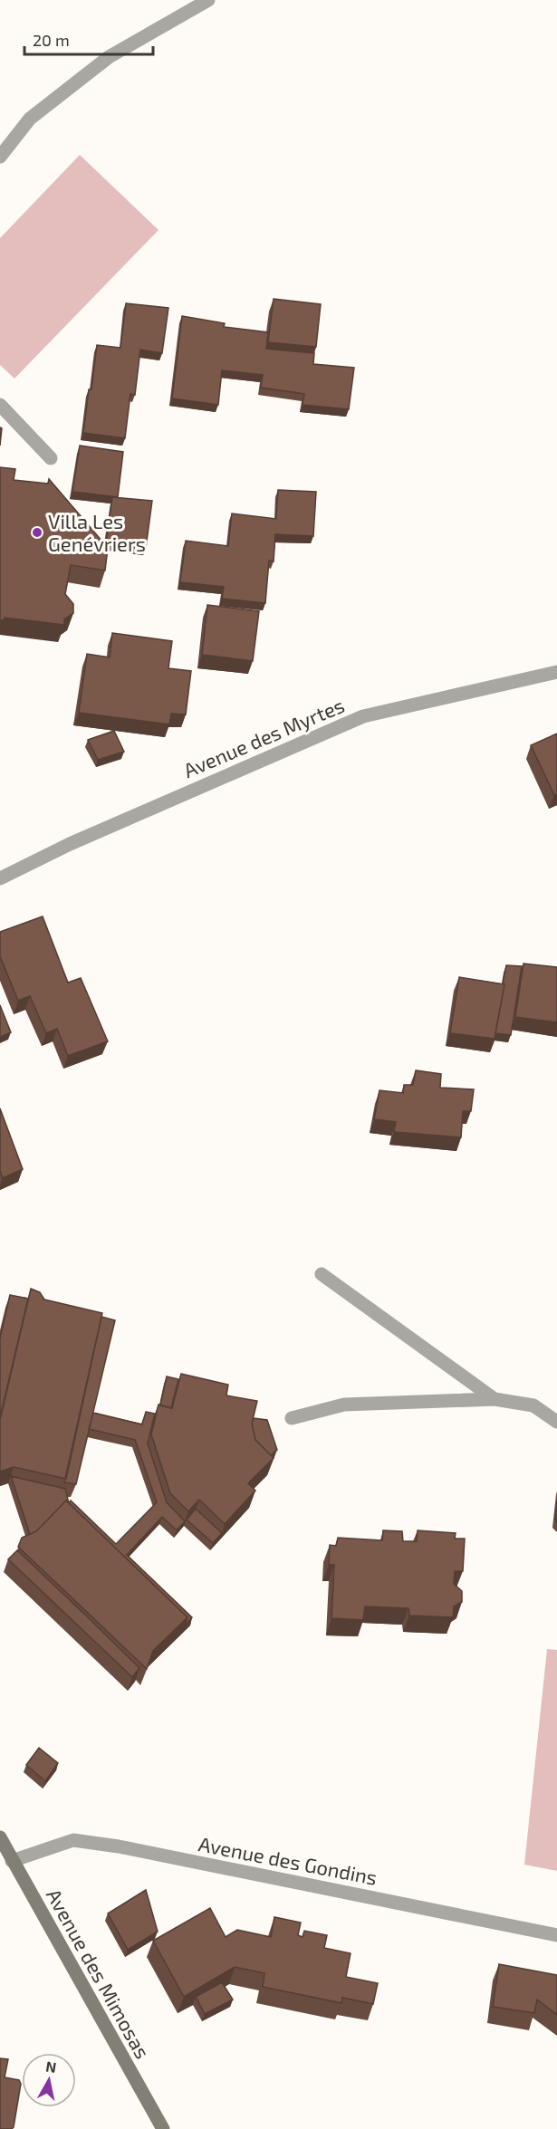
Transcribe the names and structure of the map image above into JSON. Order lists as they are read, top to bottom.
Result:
{
  "streets": {
    "street": ["Avenue des Myrtes", "Avenue des Gondins", "Avenue des Mimosas"]
  },
  "crossings": [
    ["Avenue des Gondins", "Avenue des Mimosas"]
  ],
  "places": ["Villa Les Genévriers"],
  "scale_bar": "20 m",
  "north": "top"
}
